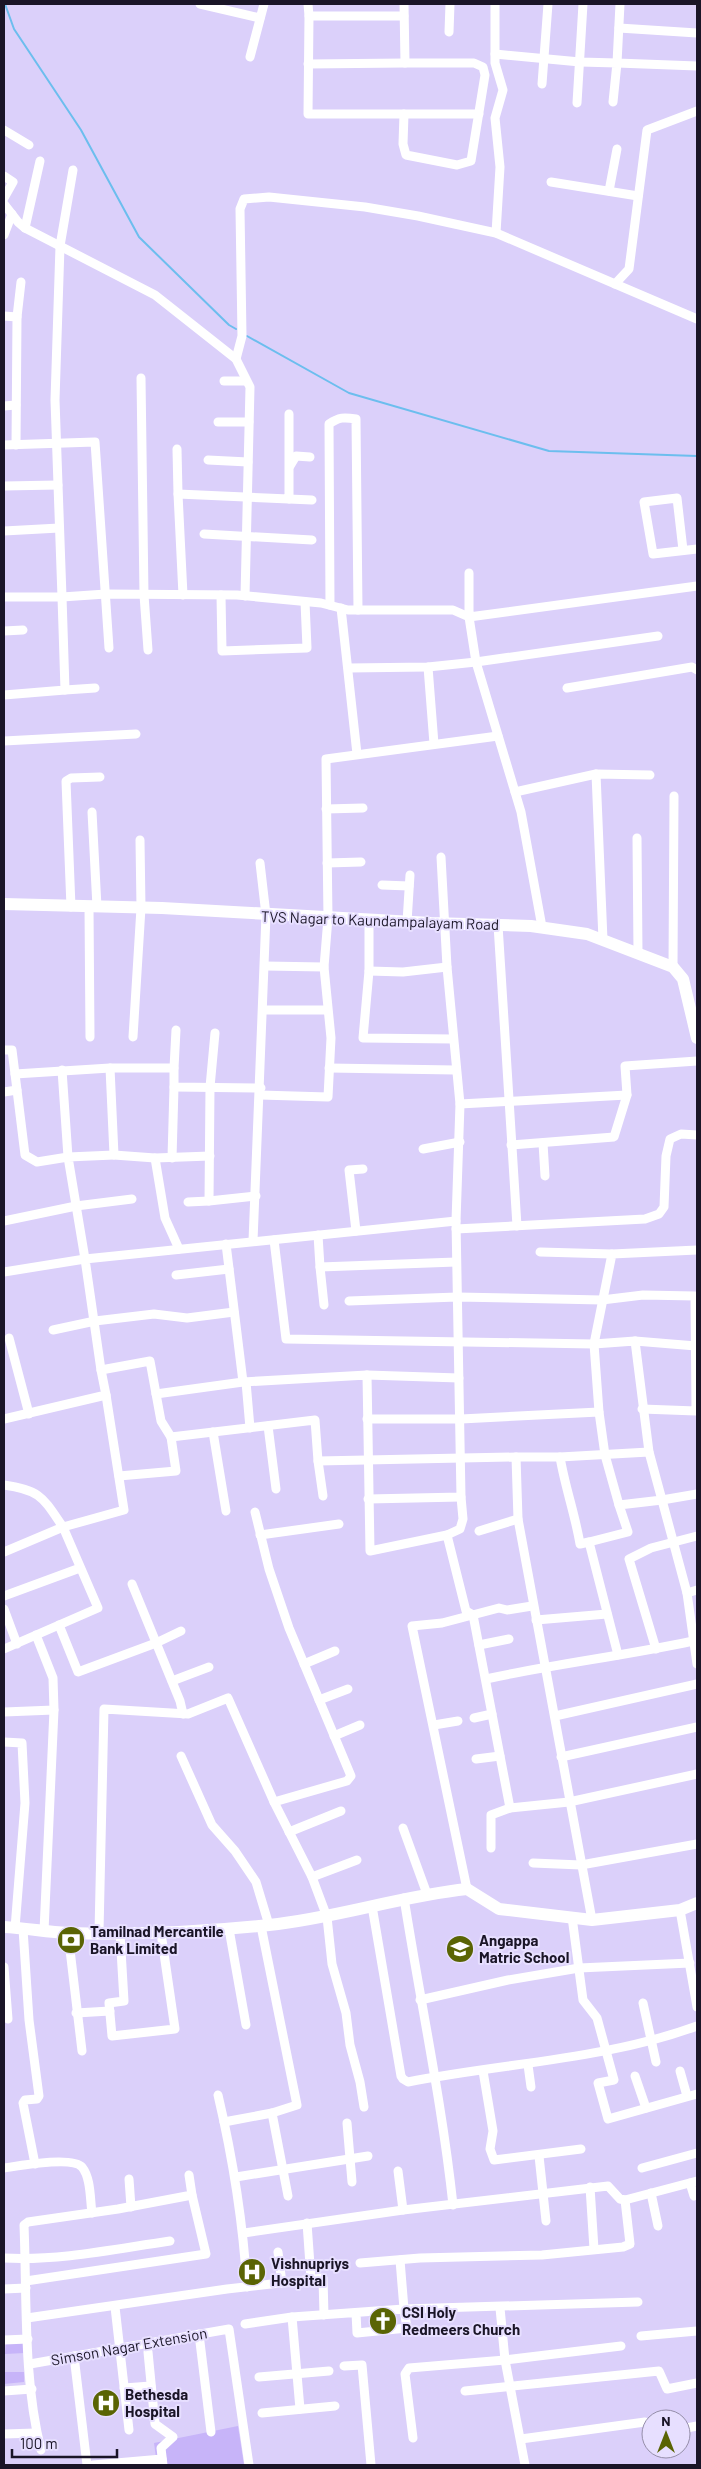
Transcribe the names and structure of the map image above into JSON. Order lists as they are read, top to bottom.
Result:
{
  "streets": {
    "street": ["TVS Nagar to Kaundampalayam Road", "Simson Nagar Extension"]
  },
  "places": {
    "bank": ["Tamilnad Mercantile Bank Limited"],
    "school or university": ["Angappa Matric School"],
    "hospital": ["Vishnupriys Hospital", "Bethesda Hospital"],
    "church": ["CSI Holy Redmeers Church"]
  },
  "scale_bar": "100 m",
  "north": "top"
}
